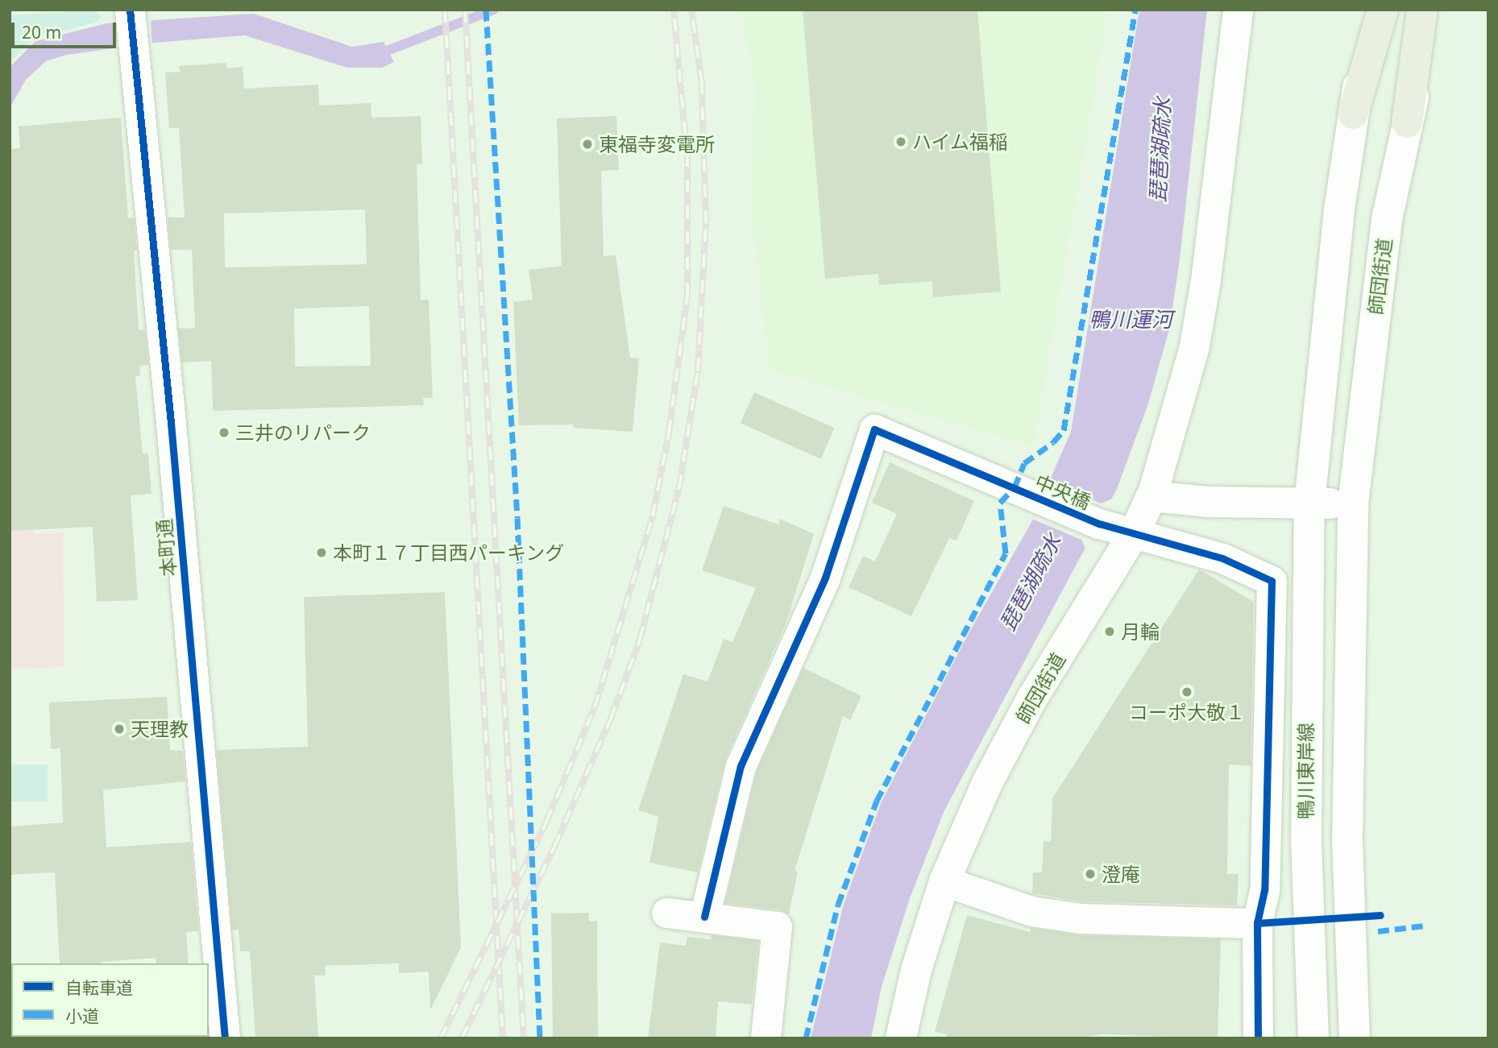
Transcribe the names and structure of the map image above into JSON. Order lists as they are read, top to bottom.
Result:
{
  "streets": {
    "street": [
      "師団街道",
      "中央橋",
      "本町通",
      "鴨川東岸線"
    ]
  },
  "crossings": [
    ["師団街道", "中央橋"]
  ],
  "water": ["琵琶湖疏水", "鴨川運河"],
  "places": [
    "ハイム福稲",
    "東福寺変電所",
    "三井のリパーク",
    "本町１７丁目西パーキング",
    "月輪",
    "コーポ大敬１",
    "天理教",
    "澄庵"
  ],
  "legend": ["自転車道", "小道"],
  "scale_bar": "20 m"
}
